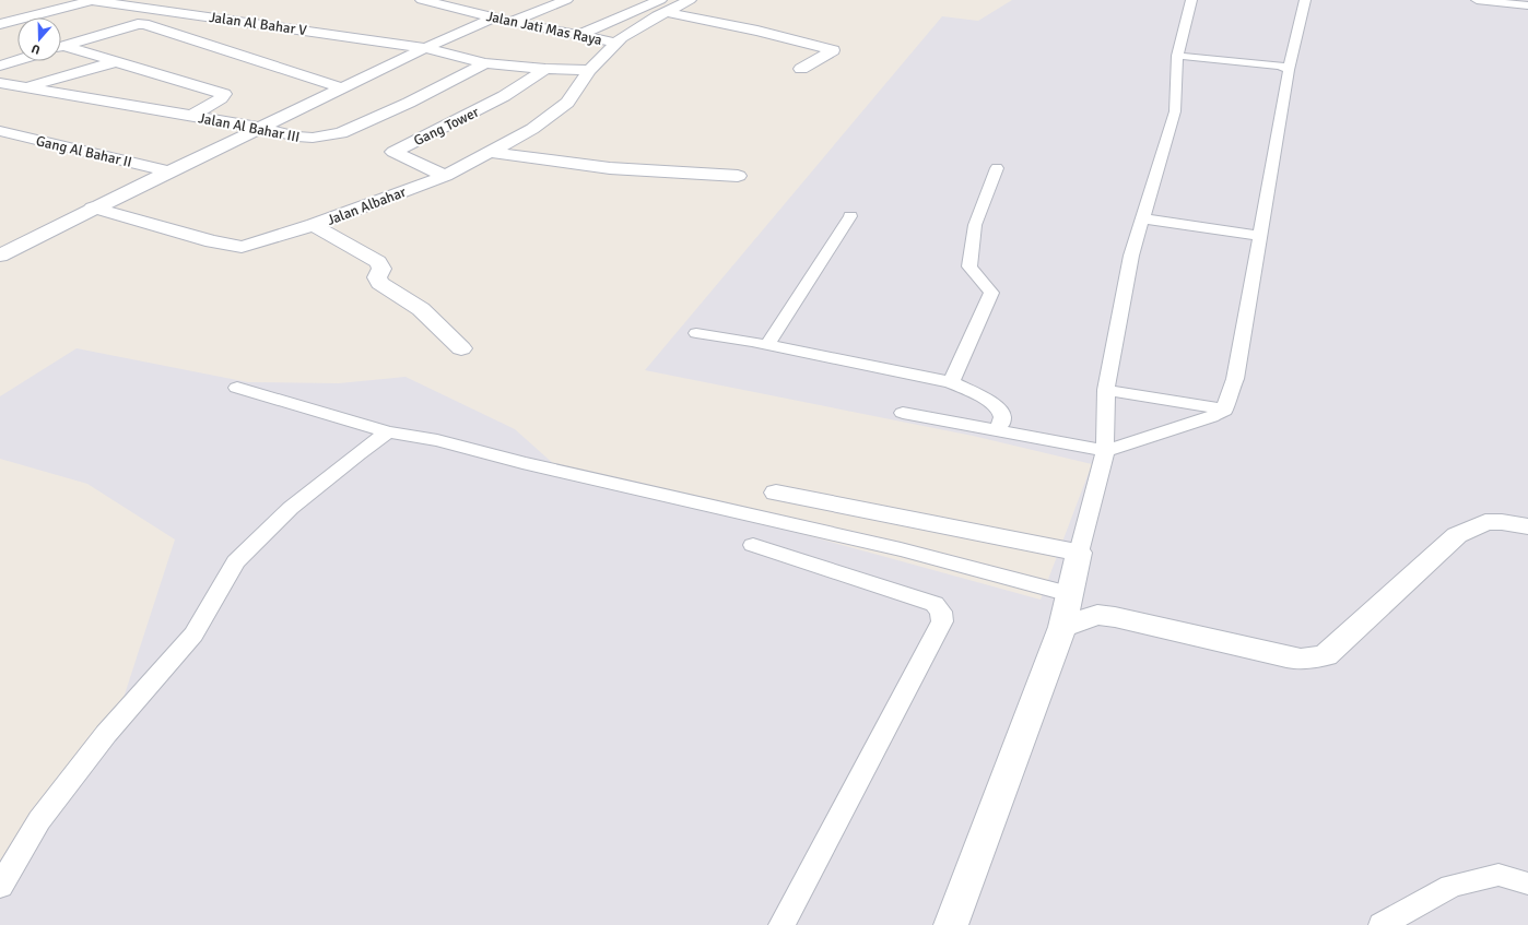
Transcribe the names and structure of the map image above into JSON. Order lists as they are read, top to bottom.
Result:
{
  "streets": {
    "street": [
      "Jalan Al Bahar V",
      "Jalan Jati Mas Raya",
      "Gang Tower",
      "Jalan Al Bahar III",
      "Gang Al Bahar II",
      "Jalan Albahar"
    ]
  },
  "crossings": [
    ["Jalan Al Bahar V", "Gang Tower"],
    ["Jalan Al Bahar V", "Jalan Al Bahar III"],
    ["Jalan Al Bahar V", "Jalan Albahar"],
    ["Jalan Jati Mas Raya", "Jalan Albahar"],
    ["Gang Tower", "Jalan Albahar"]
  ],
  "north": "bottom"
}
